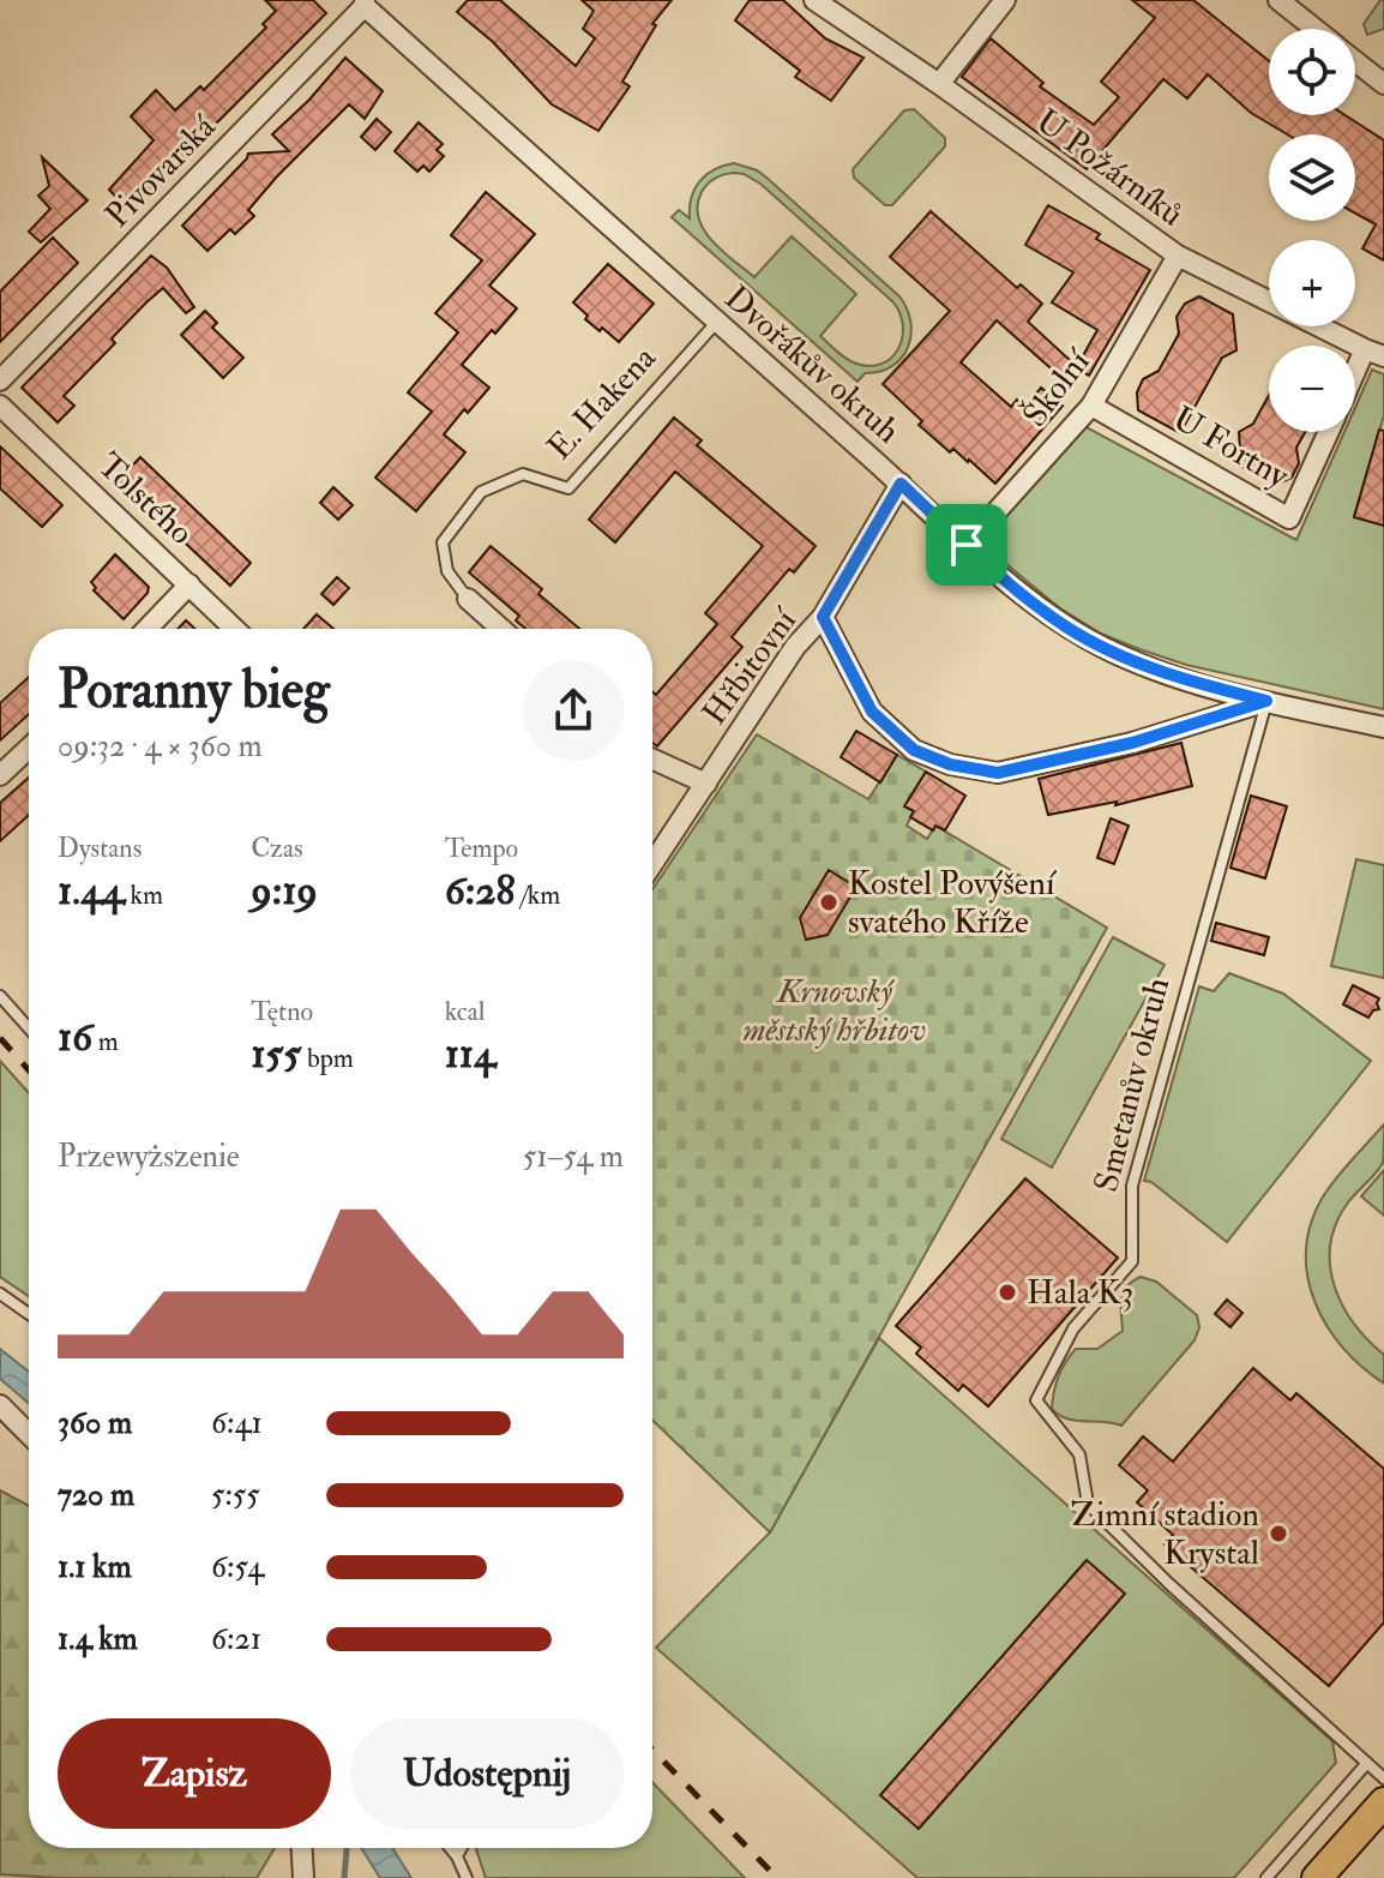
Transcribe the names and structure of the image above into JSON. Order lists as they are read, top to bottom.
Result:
{
  "streets": {
    "street": [
      "U Požárníků",
      "Pivovarská",
      "Dvořákův okruh",
      "Školní",
      "E. Hakena",
      "U Fortny",
      "Tolstého",
      "Hřbitovní"
    ],
    "lane": ["Smetanův okruh"]
  },
  "crossings": [
    ["U Požárníků", "Školní"],
    ["U Požárníků", "U Fortny"],
    ["Pivovarská", "Dvořákův okruh"],
    ["Dvořákův okruh", "Školní"],
    ["Dvořákův okruh", "E. Hakena"],
    ["Dvořákův okruh", "Hřbitovní"],
    ["Dvořákův okruh", "Smetanův okruh"],
    ["Školní", "U Fortny"]
  ],
  "parks": ["Krnovský městský hřbitov"],
  "places": ["Kostel Povýšení svatého Kříže", "Hala K3", "Zimní stadion Krystal"],
  "page": {
    "map_buttons": ["+", "−"],
    "heading": ["Poranny bieg", "09:32 · 4 × 360 m"],
    "stats": [
      ["Dystans", "1.44 km"],
      ["Czas", "9:19"],
      ["Tempo", "6:28 /km"],
      ["16 m"],
      ["Tętno", "155 bpm"],
      ["kcal", "114"]
    ],
    "chart": ["Przewyższenie", "51–54 m"],
    "list": [
      {
        "name": "360 m",
        "note": "6:41"
      },
      {
        "name": "720 m",
        "note": "5:55"
      },
      {
        "name": "1.1 km",
        "note": "6:54"
      },
      {
        "name": "1.4 km",
        "note": "6:21"
      }
    ],
    "buttons": ["Zapisz", "Udostępnij"]
  }
}
